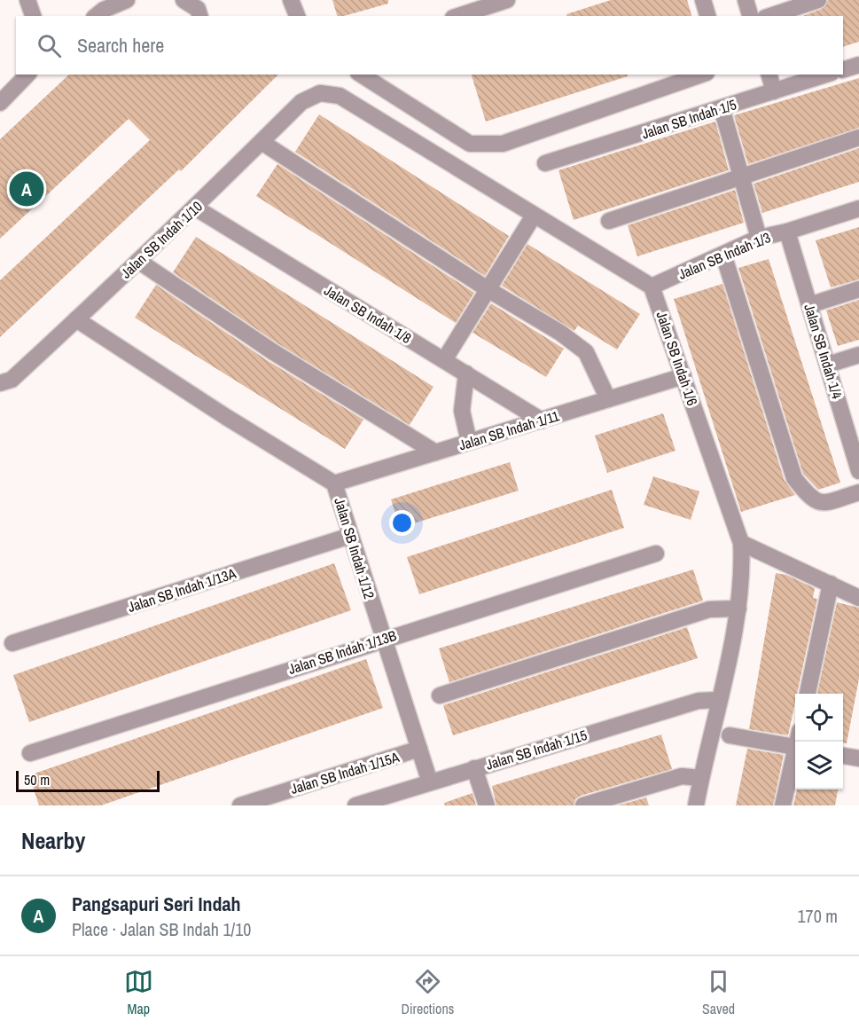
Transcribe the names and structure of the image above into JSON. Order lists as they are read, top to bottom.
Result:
{
  "streets": {
    "street": [
      "Jalan SB Indah 1/5",
      "Jalan SB Indah 1/10",
      "Jalan SB Indah 1/3",
      "Jalan SB Indah 1/8",
      "Jalan SB Indah 1/4",
      "Jalan SB Indah 1/6",
      "Jalan SB Indah 1/11",
      "Jalan SB Indah 1/12",
      "Jalan SB Indah 1/13A",
      "Jalan SB Indah 1/13B",
      "Jalan SB Indah 1/15",
      "Jalan SB Indah 1/15A"
    ]
  },
  "crossings": [
    ["Jalan SB Indah 1/10", "Jalan SB Indah 1/8"],
    ["Jalan SB Indah 1/10", "Jalan SB Indah 1/12"],
    ["Jalan SB Indah 1/3", "Jalan SB Indah 1/4"],
    ["Jalan SB Indah 1/3", "Jalan SB Indah 1/6"],
    ["Jalan SB Indah 1/8", "Jalan SB Indah 1/11"],
    ["Jalan SB Indah 1/6", "Jalan SB Indah 1/11"],
    ["Jalan SB Indah 1/6", "Jalan SB Indah 1/15"],
    ["Jalan SB Indah 1/11", "Jalan SB Indah 1/12"],
    ["Jalan SB Indah 1/12", "Jalan SB Indah 1/13A"],
    ["Jalan SB Indah 1/12", "Jalan SB Indah 1/13B"],
    ["Jalan SB Indah 1/12", "Jalan SB Indah 1/15"],
    ["Jalan SB Indah 1/12", "Jalan SB Indah 1/15A"]
  ],
  "scale_bar": "50 m",
  "page": {
    "search": "Search here",
    "pins": "A",
    "scale": "50 m",
    "heading": "Nearby",
    "list": [
      {
        "mark": "A",
        "name": "Pangsapuri Seri Indah",
        "note": "Place · Jalan SB Indah 1/10",
        "value": "170 m"
      }
    ],
    "nav": ["Map", "Directions", "Saved"]
  }
}
